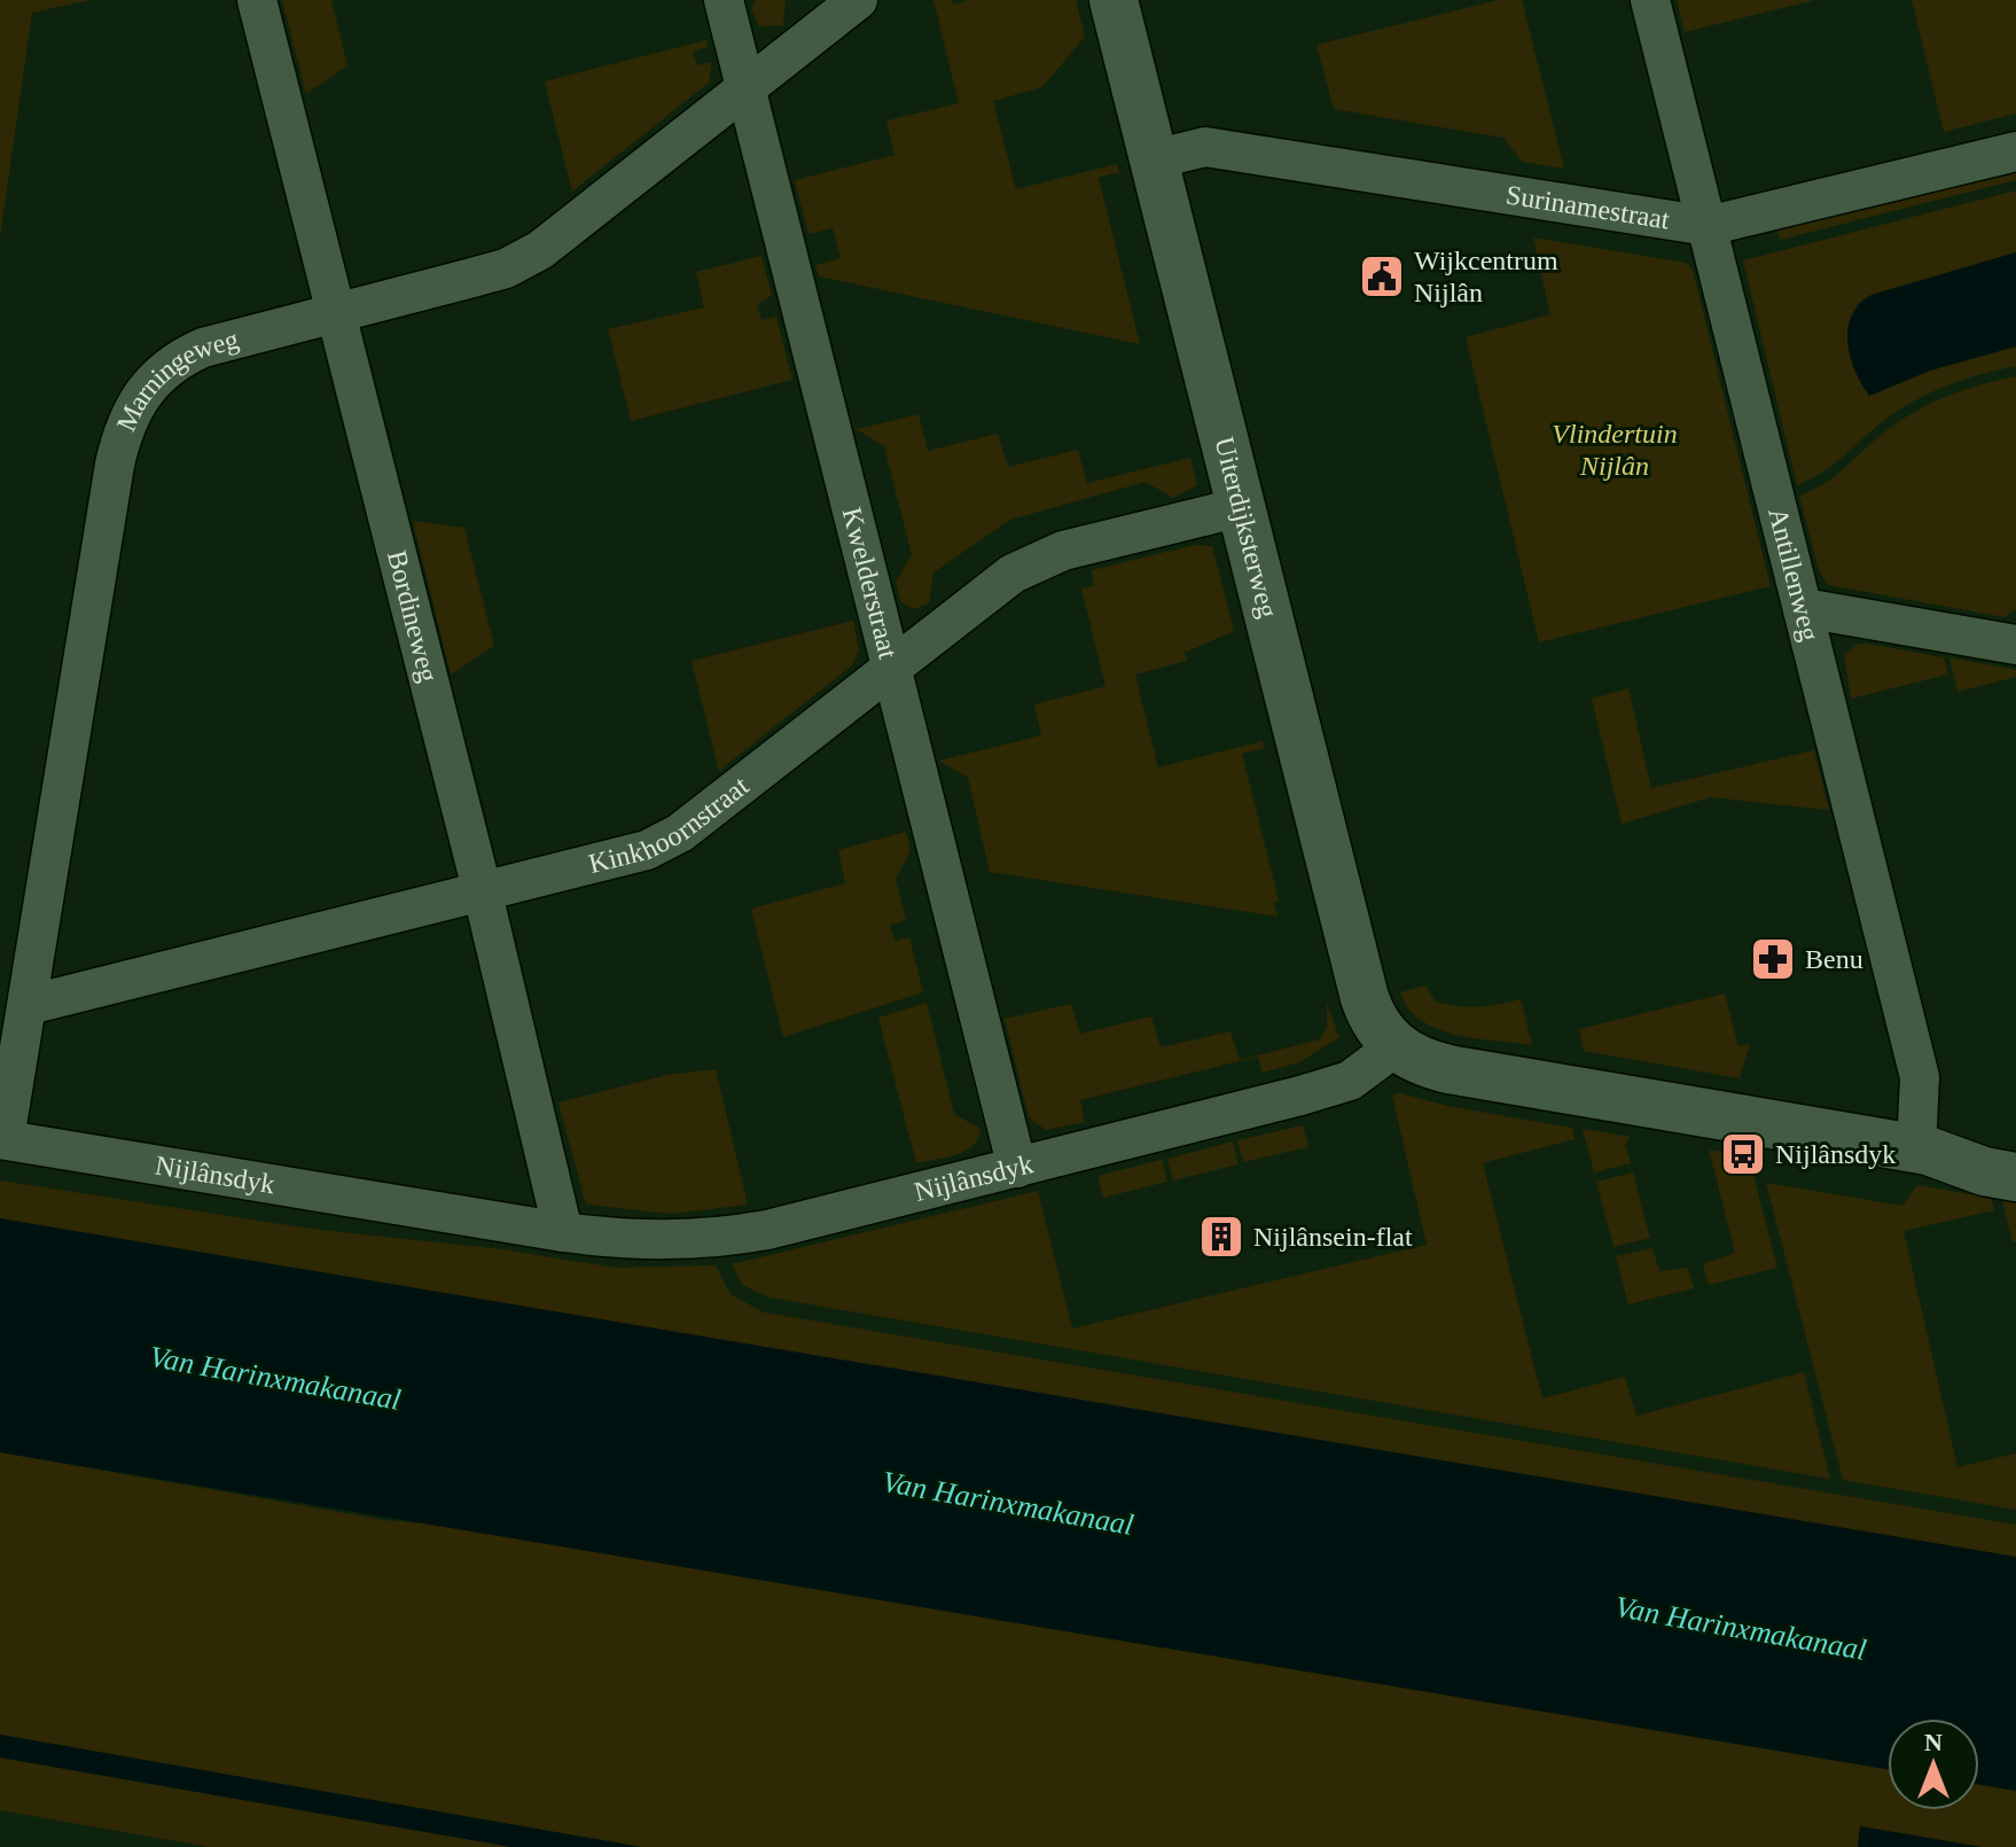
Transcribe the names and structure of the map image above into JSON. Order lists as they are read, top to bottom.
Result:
{
  "streets": {
    "street": [
      "Surinamestraat",
      "Marningeweg",
      "Uiterdijksterweg",
      "Antillenweg",
      "Kwelderstraat",
      "Bordineweg",
      "Kinkhoornstraat",
      "Nijlânsdyk"
    ]
  },
  "crossings": [
    ["Surinamestraat", "Uiterdijksterweg"],
    ["Surinamestraat", "Antillenweg"],
    ["Marningeweg", "Kwelderstraat"],
    ["Marningeweg", "Bordineweg"],
    ["Marningeweg", "Kinkhoornstraat"],
    ["Marningeweg", "Nijlânsdyk"],
    ["Uiterdijksterweg", "Kinkhoornstraat"],
    ["Uiterdijksterweg", "Nijlânsdyk"],
    ["Kwelderstraat", "Kinkhoornstraat"],
    ["Kwelderstraat", "Nijlânsdyk"],
    ["Bordineweg", "Kinkhoornstraat"],
    ["Bordineweg", "Nijlânsdyk"]
  ],
  "water": ["Van Harinxmakanaal"],
  "parks": ["Vlindertuin Nijlân"],
  "places": {
    "public building": ["Wijkcentrum Nijlân"],
    "pharmacy": ["Benu"],
    "bus stop": ["Nijlânsdyk"],
    "building": ["Nijlânsein-flat"]
  },
  "north": "top"
}
